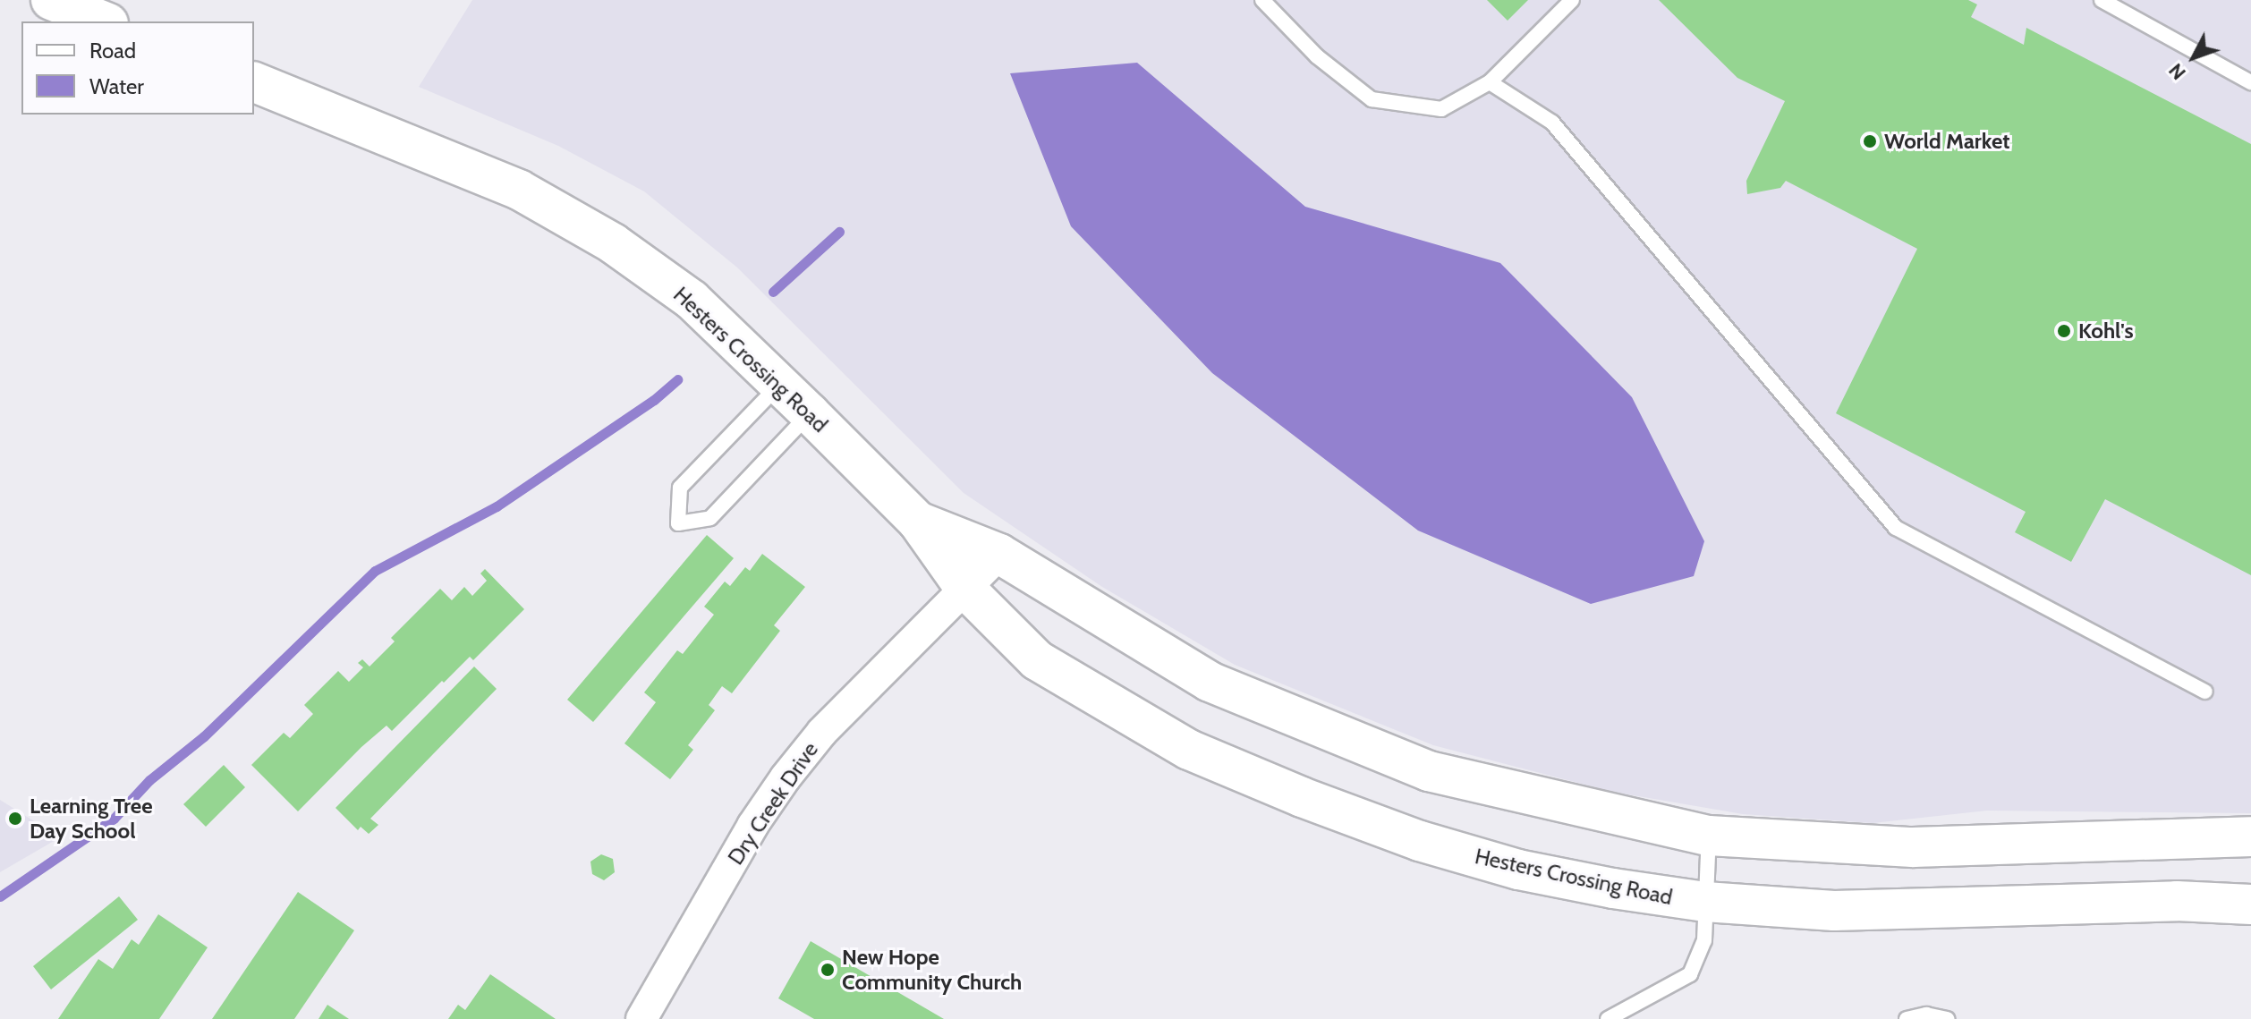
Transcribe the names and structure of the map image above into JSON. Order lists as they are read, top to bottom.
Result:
{
  "streets": {
    "street": ["Hesters Crossing Road", "Dry Creek Drive"]
  },
  "crossings": [
    ["Hesters Crossing Road", "Dry Creek Drive"]
  ],
  "places": [
    "World Market",
    "Kohl's",
    "Learning Tree Day School",
    "New Hope Community Church"
  ],
  "legend": ["Road", "Water"],
  "north": "bottom left"
}
